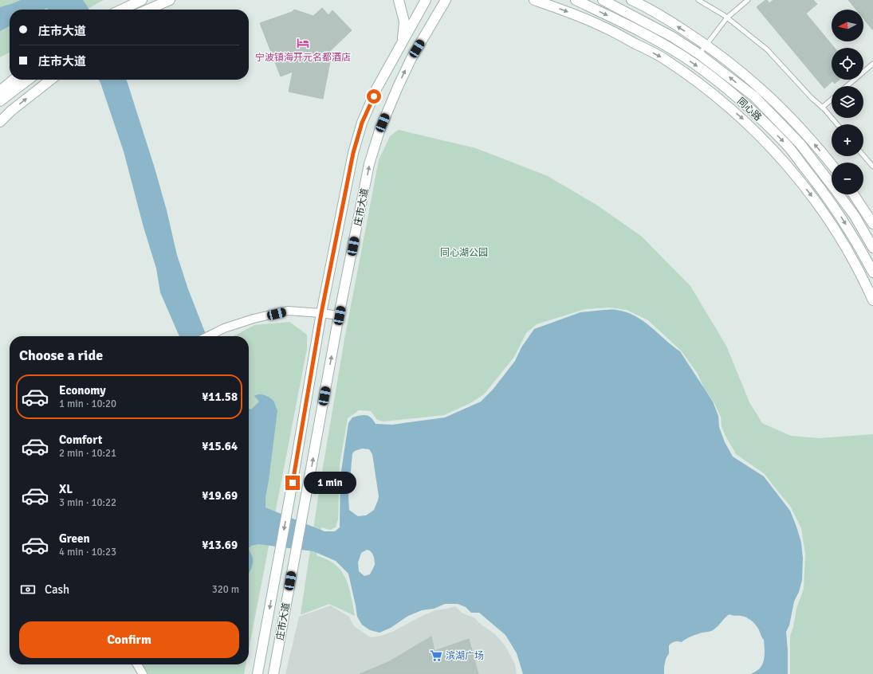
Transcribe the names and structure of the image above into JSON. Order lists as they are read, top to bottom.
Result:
{
  "streets": {
    "street": ["同心路", "庄市大道"]
  },
  "parks": ["同心湖公园"],
  "places": {
    "hotel": ["宁波镇海开元名都酒店"],
    "supermarket": ["滨湖广场"]
  },
  "north": "left",
  "page": {
    "map_buttons": ["+", "−"],
    "banner": ["庄市大道", "庄市大道"],
    "heading": "Choose a ride",
    "list": [
      {
        "name": "Economy",
        "note": "1 min · 10:20",
        "value": "¥11.58"
      },
      {
        "name": "Comfort",
        "note": "2 min · 10:21",
        "value": "¥15.64"
      },
      {
        "name": "XL",
        "note": "3 min · 10:22",
        "value": "¥19.69"
      },
      {
        "name": "Green",
        "note": "4 min · 10:23",
        "value": "¥13.69"
      }
    ],
    "bubble": "1 min",
    "pay": ["Cash", "320 m"],
    "buttons": "Confirm"
  }
}
